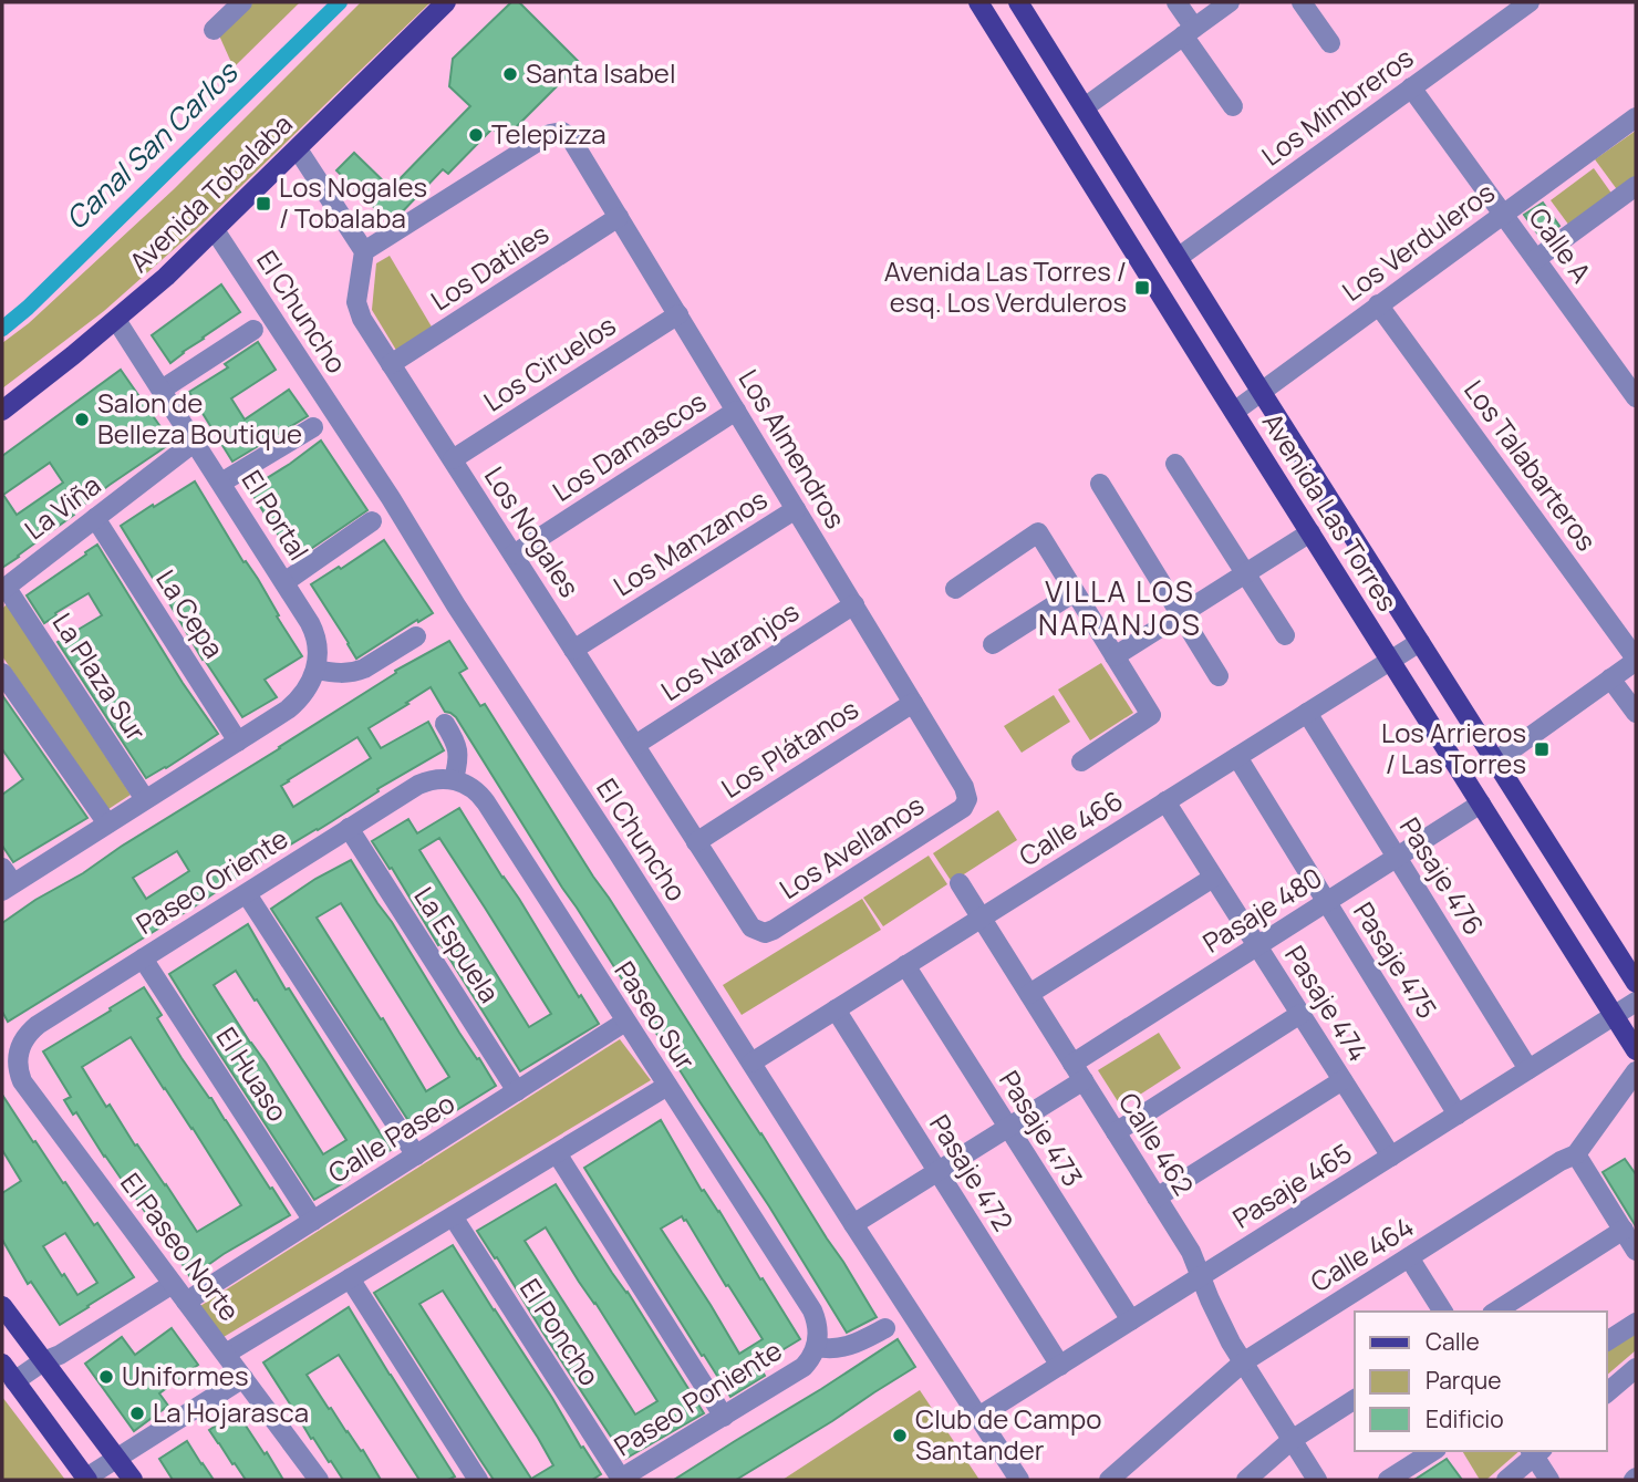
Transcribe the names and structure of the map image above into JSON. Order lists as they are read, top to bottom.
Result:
{
  "streets": {
    "main road": ["Avenida Tobalaba", "Avenida Las Torres"],
    "street": [
      "Los Mimbreros",
      "Los Verduleros",
      "Calle A",
      "Los Datiles",
      "El Chuncho",
      "Los Ciruelos",
      "Los Damascos",
      "Los Almendros",
      "Los Talabarteros",
      "La Viña",
      "El Portal",
      "Los Nogales",
      "Los Manzanos",
      "La Cepa",
      "Los Naranjos",
      "La Plaza Sur",
      "Los Plátanos",
      "Calle 466",
      "Los Avellanos",
      "Pasaje 476",
      "Paseo Oriente",
      "Pasaje 480",
      "La Espuela",
      "Pasaje 475",
      "Pasaje 474",
      "Paseo Sur",
      "El Huaso",
      "Pasaje 473",
      "Calle Paseo",
      "Calle 462",
      "Pasaje 472",
      "Pasaje 465",
      "El Paseo Norte",
      "Calle 464",
      "El Poncho",
      "Paseo Poniente"
    ]
  },
  "crossings": [
    ["Los Mimbreros", "Calle A"],
    ["Los Mimbreros", "Avenida Las Torres"],
    ["Avenida Tobalaba", "El Chuncho"],
    ["Avenida Tobalaba", "El Portal"],
    ["Los Verduleros", "Calle A"],
    ["Los Verduleros", "Los Talabarteros"],
    ["Los Verduleros", "Avenida Las Torres"],
    ["Los Datiles", "Los Almendros"],
    ["Los Datiles", "Los Nogales"],
    ["El Chuncho", "Calle 466"],
    ["El Chuncho", "Pasaje 480"],
    ["El Chuncho", "Pasaje 465"],
    ["Los Ciruelos", "Los Almendros"],
    ["Los Ciruelos", "Los Nogales"],
    ["Los Damascos", "Los Almendros"],
    ["Los Damascos", "Los Nogales"],
    ["Los Almendros", "Los Nogales"],
    ["Los Almendros", "Los Manzanos"],
    ["Los Almendros", "Los Naranjos"],
    ["Los Almendros", "Los Plátanos"],
    ["Los Almendros", "Los Avellanos"],
    ["La Viña", "El Portal"],
    ["La Viña", "La Cepa"],
    ["La Viña", "La Plaza Sur"],
    ["Avenida Las Torres", "Calle 466"],
    ["Avenida Las Torres", "Pasaje 480"],
    ["Avenida Las Torres", "Pasaje 465"],
    ["Los Nogales", "Los Manzanos"],
    ["Los Nogales", "Los Naranjos"],
    ["Los Nogales", "Los Plátanos"],
    ["Los Nogales", "Los Avellanos"],
    ["Calle 466", "Pasaje 476"],
    ["Calle 466", "Pasaje 475"],
    ["Calle 466", "Pasaje 474"],
    ["Calle 466", "Pasaje 473"],
    ["Calle 466", "Calle 462"],
    ["Calle 466", "Pasaje 472"],
    ["Pasaje 476", "Pasaje 480"],
    ["Pasaje 476", "Pasaje 465"],
    ["Paseo Oriente", "La Espuela"],
    ["Paseo Oriente", "Paseo Sur"],
    ["Paseo Oriente", "El Huaso"],
    ["Paseo Oriente", "El Paseo Norte"],
    ["Pasaje 480", "Pasaje 475"],
    ["Pasaje 480", "Pasaje 474"],
    ["Pasaje 480", "Pasaje 473"],
    ["Pasaje 480", "Calle 462"],
    ["Pasaje 480", "Pasaje 472"],
    ["La Espuela", "Calle Paseo"],
    ["Pasaje 475", "Pasaje 465"],
    ["Pasaje 474", "Pasaje 465"],
    ["Paseo Sur", "Calle Paseo"],
    ["Paseo Sur", "Paseo Poniente"],
    ["El Huaso", "Calle Paseo"],
    ["Pasaje 473", "Pasaje 465"],
    ["Calle Paseo", "El Paseo Norte"],
    ["Calle 462", "Pasaje 465"],
    ["Calle 462", "Calle 464"],
    ["Pasaje 472", "Pasaje 465"],
    ["El Poncho", "Paseo Poniente"]
  ],
  "districts": ["VILLA LOS NARANJOS"],
  "water": ["Canal San Carlos"],
  "places": {
    "other": [
      "Santa Isabel",
      "Telepizza",
      "Salon de Belleza Boutique",
      "Uniformes",
      "La Hojarasca",
      "Club de Campo Santander"
    ],
    "transit": ["Los Nogales / Tobalaba", "Avenida Las Torres / esq. Los Verduleros", "Los Arrieros / Las Torres"]
  },
  "legend": ["Calle", "Parque", "Edificio"]
}
